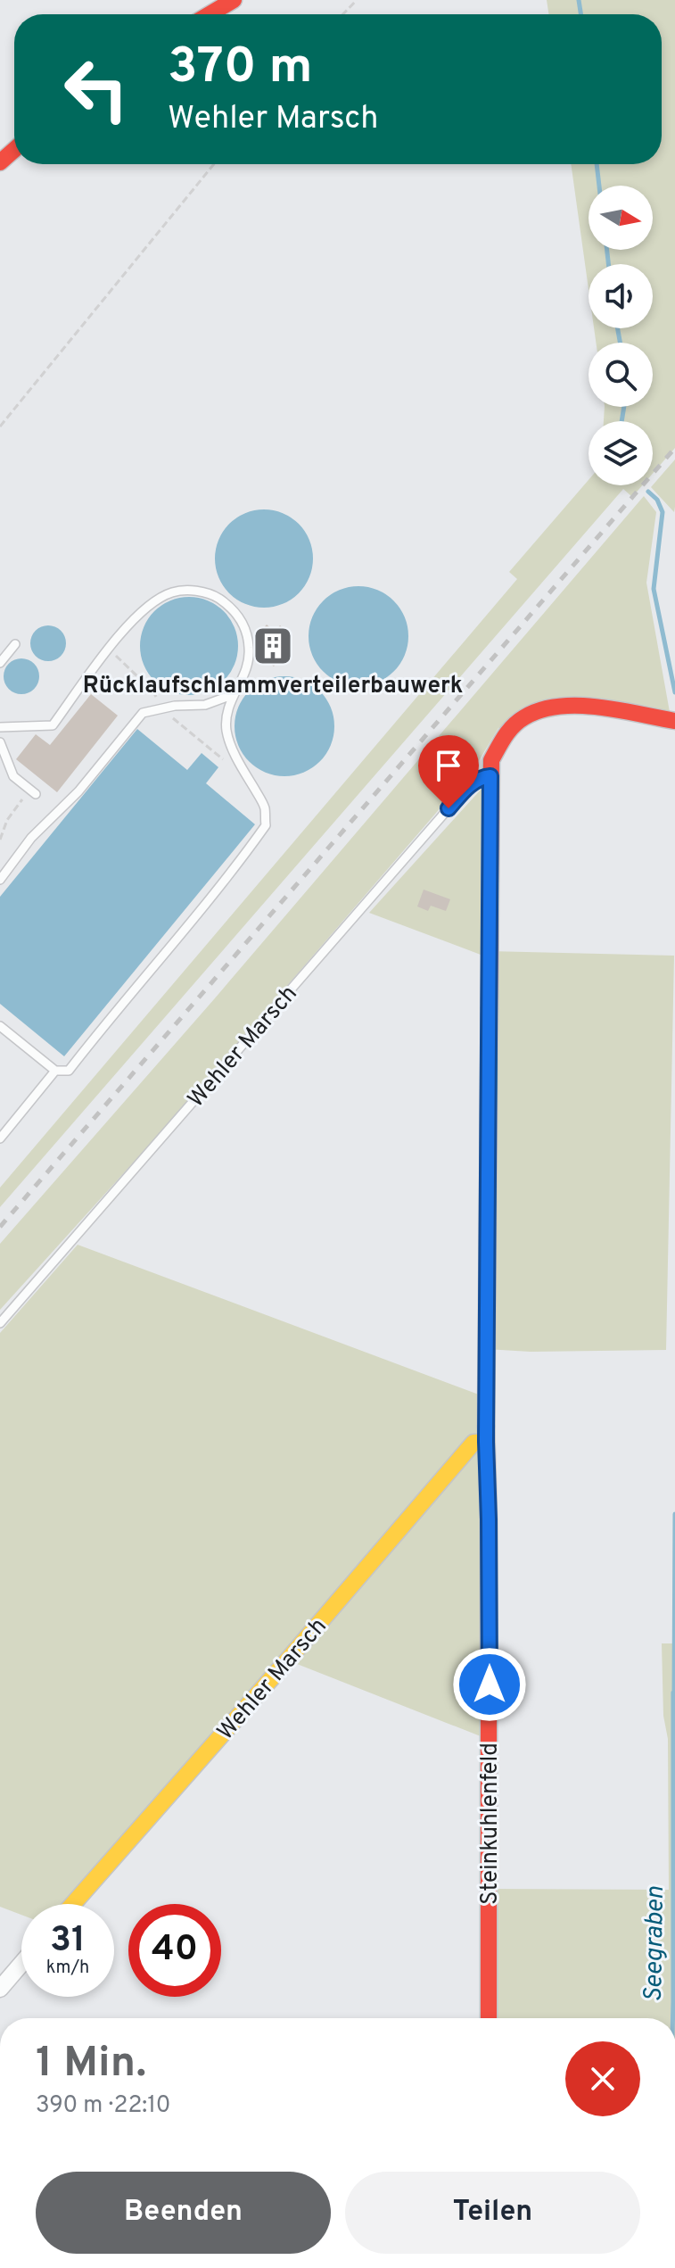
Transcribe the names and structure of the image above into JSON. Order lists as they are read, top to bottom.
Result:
{
  "streets": {
    "main road": ["Wehler Marsch", "Steinkuhlenfeld"]
  },
  "crossings": [
    ["Wehler Marsch", "Steinkuhlenfeld"]
  ],
  "water": ["Seegraben"],
  "places": {
    "building": ["Rücklaufschlammverteilerbauwerk"]
  },
  "north": "right",
  "page": {
    "turn": ["370 m", "Wehler Marsch"],
    "speed": "31 km/h",
    "limit": "40",
    "heading": ["1 Min.", "390 m · 22:10"],
    "buttons": ["Beenden", "Teilen"]
  }
}
